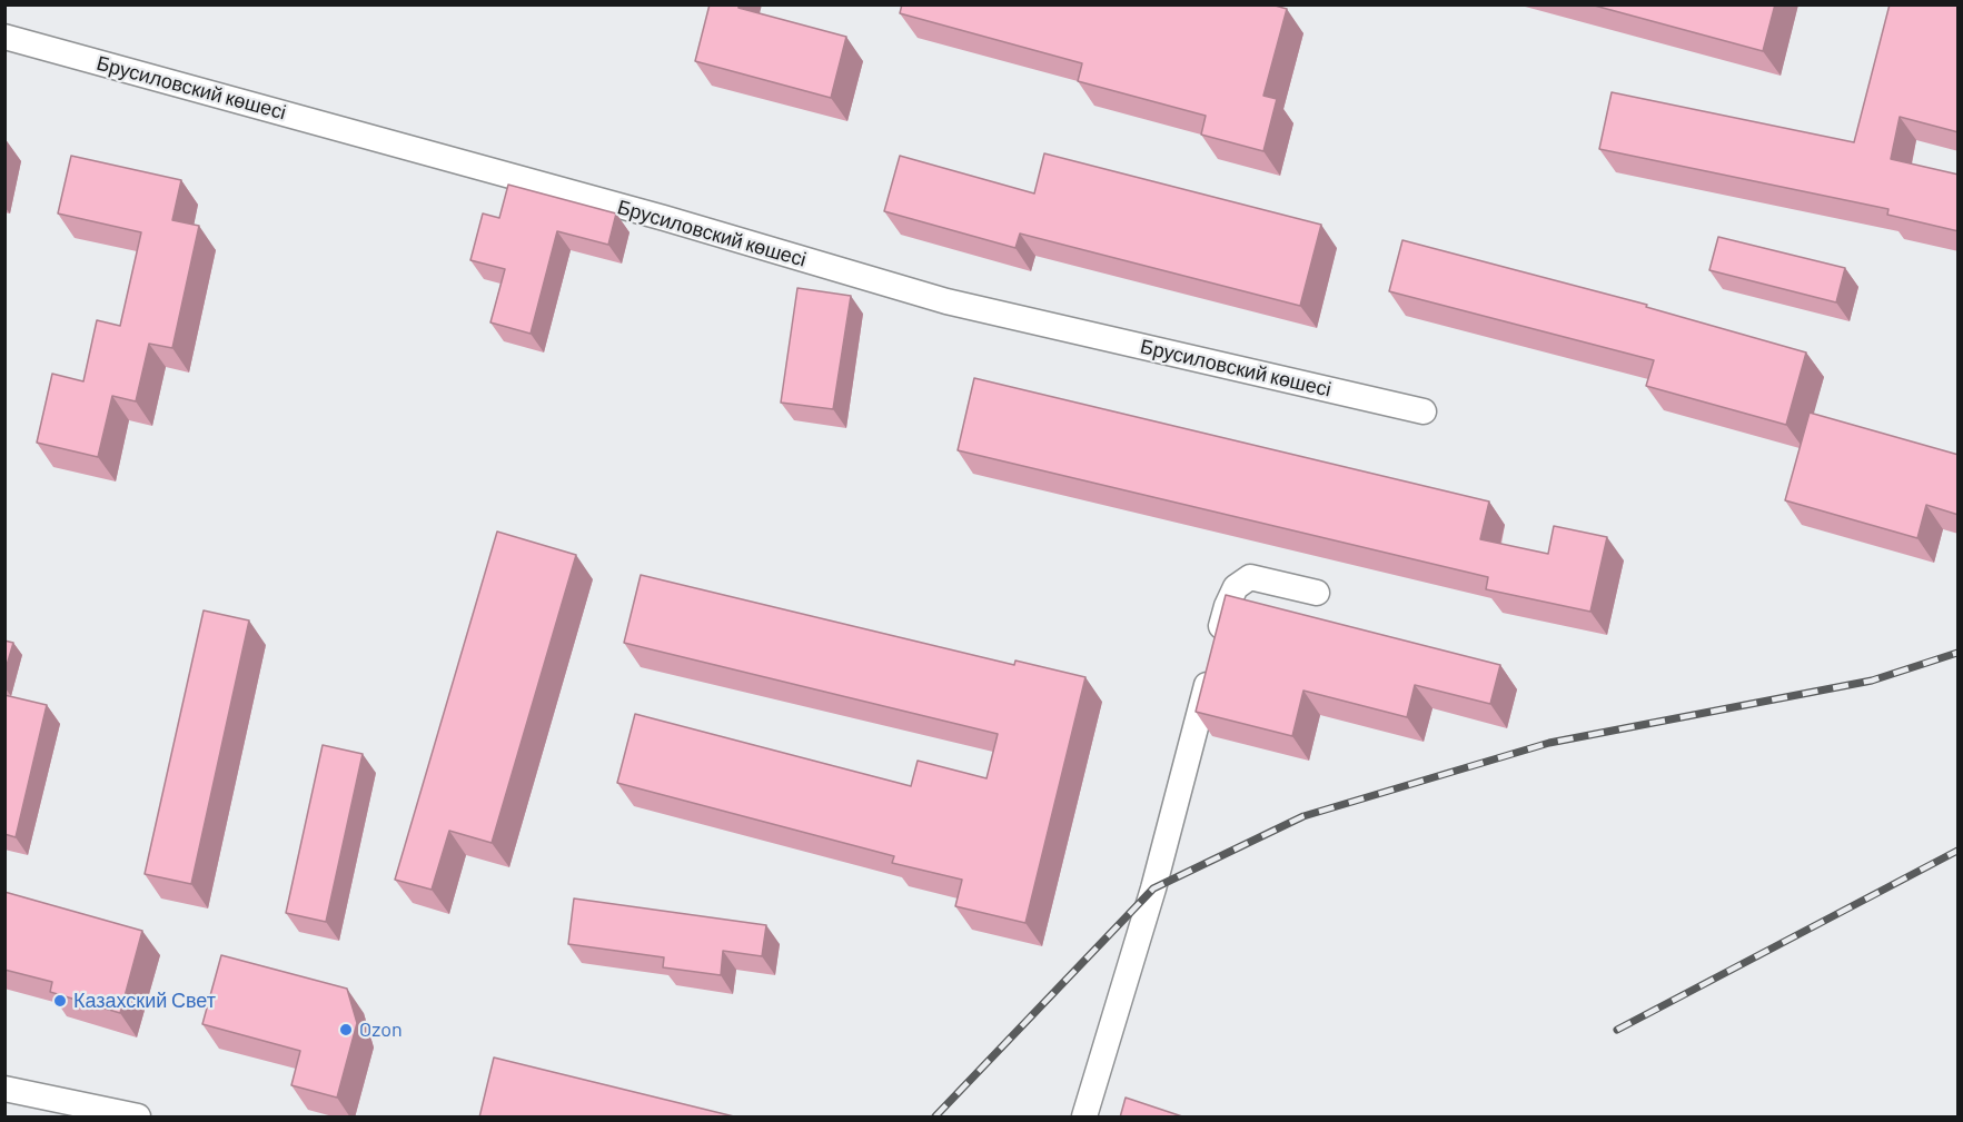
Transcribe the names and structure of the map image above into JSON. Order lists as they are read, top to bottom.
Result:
{
  "streets": {
    "street": ["Брусиловский көшесі"]
  },
  "places": ["Казахский Свет", "Ozon"]
}
